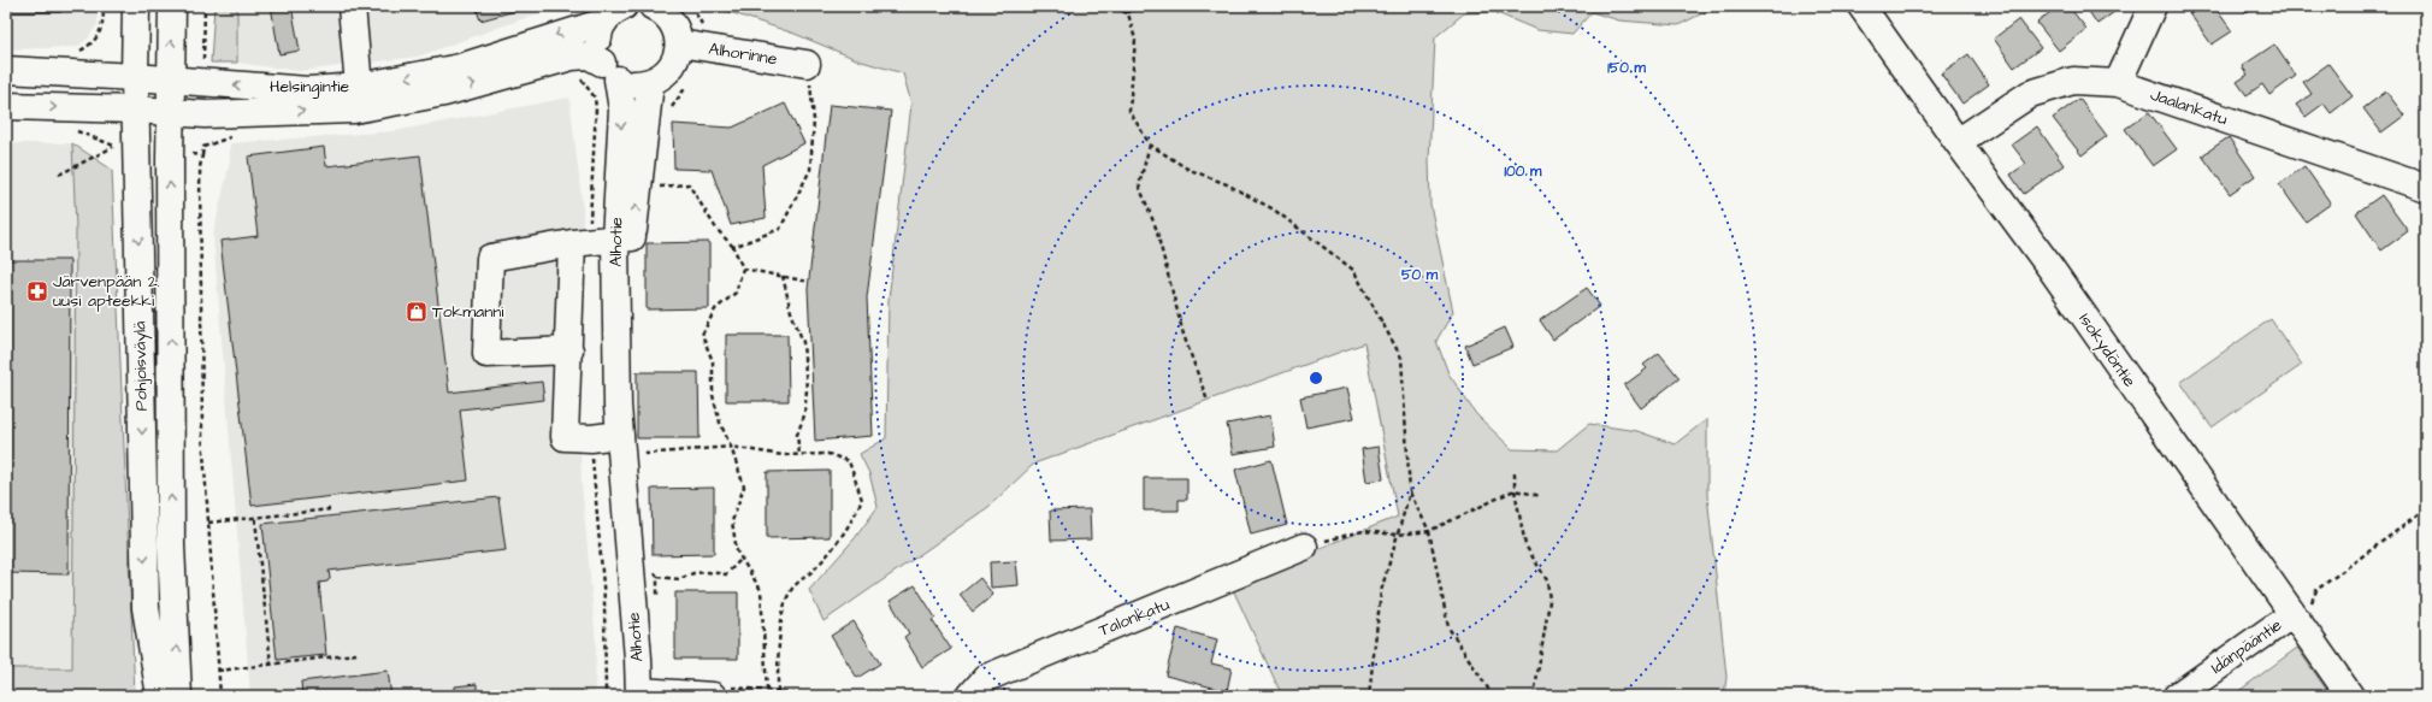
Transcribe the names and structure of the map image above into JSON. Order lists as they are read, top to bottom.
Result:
{
  "streets": {
    "street": [
      "Alhorinne",
      "Helsingintie",
      "Jaalankatu",
      "Alhotie",
      "Isokydöntie",
      "Pohjoisväylä",
      "Talonkatu",
      "Idänpääntie"
    ]
  },
  "crossings": [
    ["Helsingintie", "Alhotie"],
    ["Helsingintie", "Pohjoisväylä"],
    ["Jaalankatu", "Isokydöntie"],
    ["Isokydöntie", "Idänpääntie"]
  ],
  "places": {
    "pharmacy": ["Järvenpään 2. uusi apteekki"],
    "shop": ["Tokmanni"]
  },
  "rings": ["150 m", "100 m", "50 m"]
}
